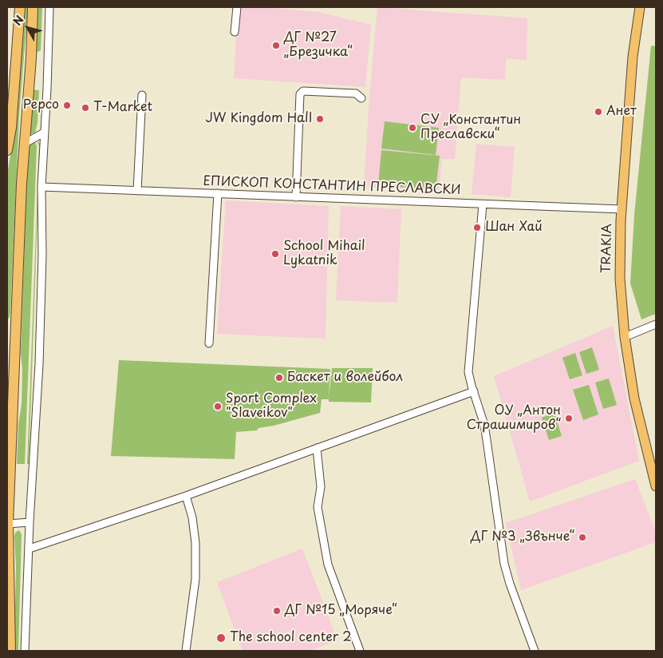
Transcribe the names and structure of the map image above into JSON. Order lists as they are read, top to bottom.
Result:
{
  "streets": {
    "main road": ["TRAKIA"],
    "street": ["ЕПИСКОП КОНСТАНТИН ПРЕСЛАВСКИ"]
  },
  "crossings": [
    ["ЕПИСКОП КОНСТАНТИН ПРЕСЛАВСКИ", "TRAKIA"]
  ],
  "places": [
    "ДГ №27 „Брезичка“",
    "Pepco",
    "T-Market",
    "Анет",
    "JW Kingdom Hall",
    "СУ „Константин Преславски“",
    "Шан Хай",
    "School Mihail Lykatnik",
    "Баскет и волейбол",
    "Sport Complex \"Slaveikov\"",
    "ОУ „Антон Страшимиров“",
    "ДГ №3 „Звънче“",
    "ДГ №15 „Моряче“",
    "The school center 2"
  ],
  "north": "top left"
}
